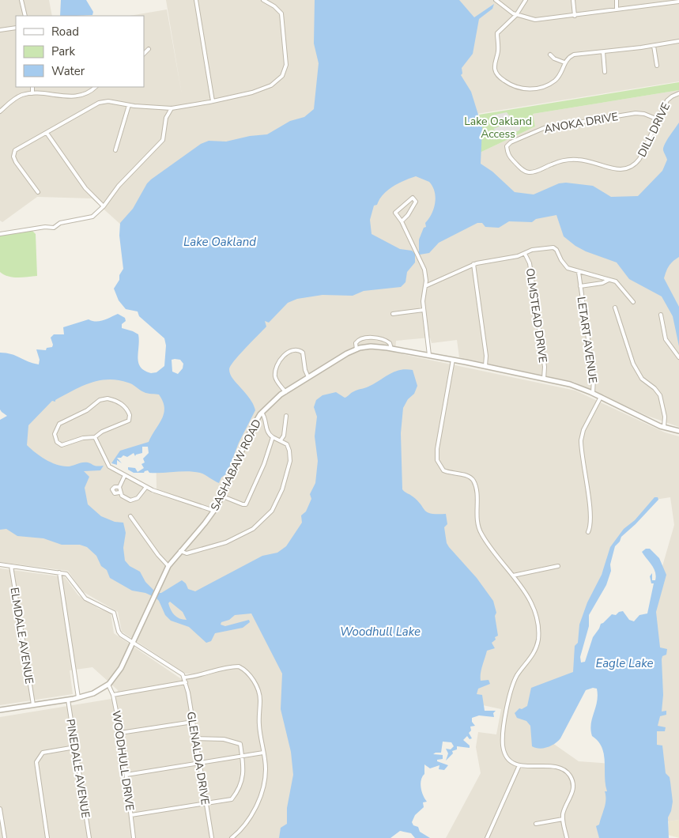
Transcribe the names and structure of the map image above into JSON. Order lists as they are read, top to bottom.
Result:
{
  "streets": {
    "street": [
      "ANOKA DRIVE",
      "DILL DRIVE",
      "OLMSTEAD DRIVE",
      "LETART AVENUE",
      "SASHABAW ROAD",
      "ELMDALE AVENUE",
      "GLENALDA DRIVE",
      "WOODHULL DRIVE",
      "PINEDALE AVENUE"
    ]
  },
  "crossings": [
    ["ANOKA DRIVE", "DILL DRIVE"],
    ["OLMSTEAD DRIVE", "SASHABAW ROAD"],
    ["LETART AVENUE", "SASHABAW ROAD"],
    ["SASHABAW ROAD", "ELMDALE AVENUE"],
    ["SASHABAW ROAD", "WOODHULL DRIVE"],
    ["SASHABAW ROAD", "PINEDALE AVENUE"]
  ],
  "water": ["Lake Oakland", "Woodhull Lake", "Eagle Lake"],
  "parks": ["Lake Oakland Access"],
  "legend": ["Road", "Park", "Water"]
}
